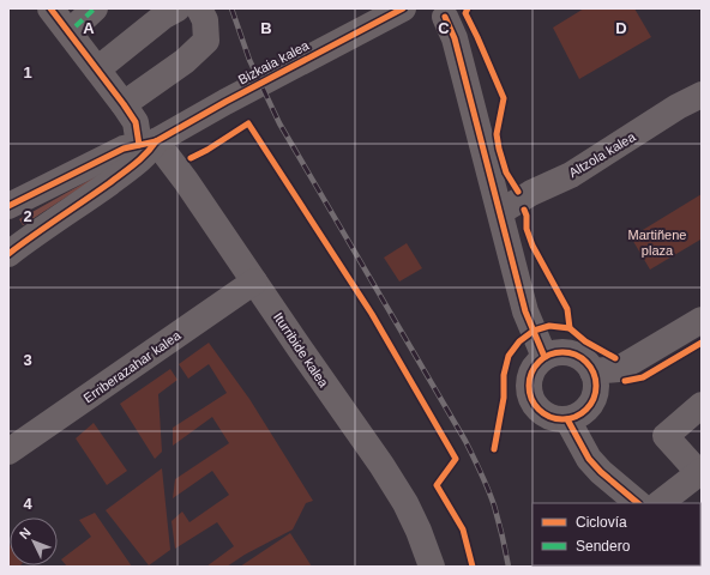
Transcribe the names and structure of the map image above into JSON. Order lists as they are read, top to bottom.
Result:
{
  "streets": {
    "street": [
      "Bizkaia kalea",
      "Altzola kalea",
      "Iturribide kalea",
      "Erriberazahar kalea"
    ]
  },
  "crossings": [
    ["Bizkaia kalea", "Iturribide kalea"],
    ["Iturribide kalea", "Erriberazahar kalea"]
  ],
  "parks": ["Martiñene plaza"],
  "legend": ["Ciclovía", "Sendero"],
  "north": "top left",
  "grid": {
    "columns": [
      "A",
      "B",
      "C",
      "D"
    ],
    "rows": [
      "1",
      "2",
      "3",
      "4"
    ]
  }
}
